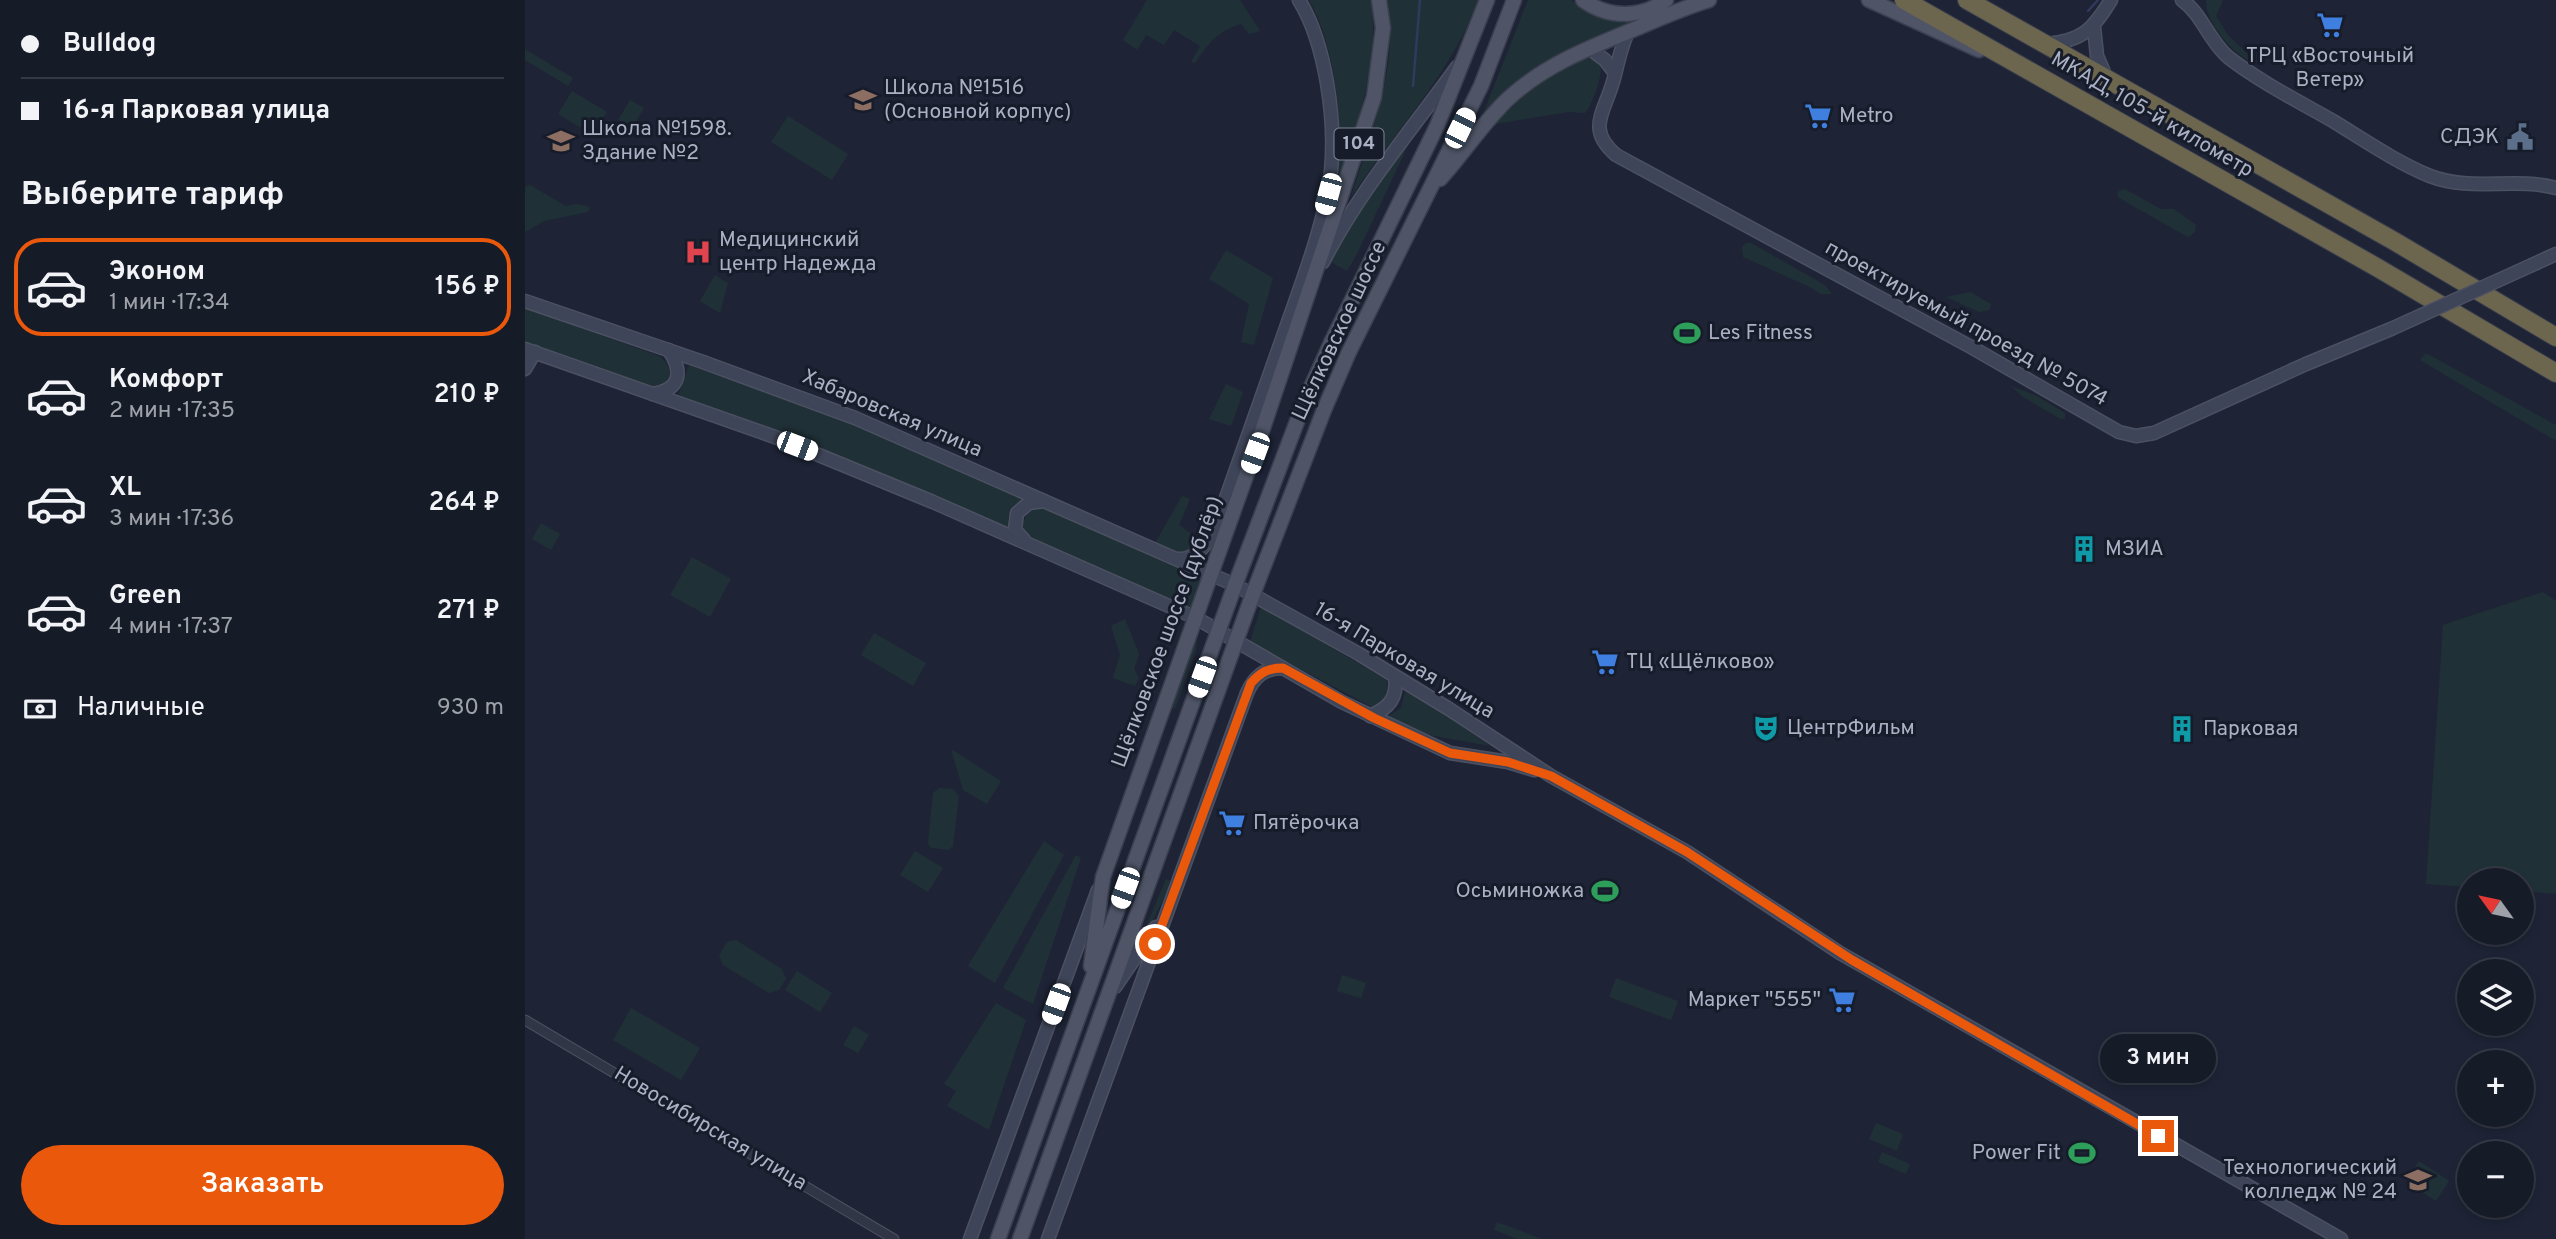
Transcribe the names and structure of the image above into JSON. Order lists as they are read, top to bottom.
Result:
{
  "streets": {
    "highway": ["МКАД, 105-й километр"],
    "main road": [
      "104",
      "проектируемый проезд № 5074",
      "Щёлковское шоссе",
      "Хабаровская улица",
      "Щёлковское шоссе (дублёр)",
      "16-я Парковая улица"
    ],
    "street": ["Новосибирская улица"]
  },
  "crossings": [
    ["104", "Щёлковское шоссе (дублёр)"],
    ["Щёлковское шоссе", "Хабаровская улица"],
    ["Щёлковское шоссе", "Щёлковское шоссе (дублёр)"],
    ["Щёлковское шоссе", "16-я Парковая улица"],
    ["Хабаровская улица", "Щёлковское шоссе (дублёр)"],
    ["Хабаровская улица", "16-я Парковая улица"]
  ],
  "places": {
    "supermarket": [
      "ТРЦ «Восточный Ветер»",
      "Metro",
      "ТЦ «Щёлково»",
      "Пятёрочка",
      "Маркет \"555\""
    ],
    "school or university": ["Школа №1516 (Основной корпус)", "Школа №1598. Здание №2", "Технологический колледж № 24"],
    "public building": ["СДЭК"],
    "hospital": ["Медицинский центр Надежда"],
    "sports": ["Les Fitness", "Осьминожка", "Power Fit"],
    "building": ["МЗИА", "Парковая"],
    "theatre": ["ЦентрФильм"]
  },
  "north": "top left",
  "page": {
    "banner": ["Bulldog", "16-я Парковая улица"],
    "heading": "Выберите тариф",
    "list": [
      {
        "name": "Эконом",
        "note": "1 мин · 17:34",
        "value": "156 ₽"
      },
      {
        "name": "Комфорт",
        "note": "2 мин · 17:35",
        "value": "210 ₽"
      },
      {
        "name": "XL",
        "note": "3 мин · 17:36",
        "value": "264 ₽"
      },
      {
        "name": "Green",
        "note": "4 мин · 17:37",
        "value": "271 ₽"
      }
    ],
    "pay": ["Наличные", "930 m"],
    "map_buttons": ["+", "−"],
    "bubble": "3 мин",
    "buttons": "Заказать"
  }
}
